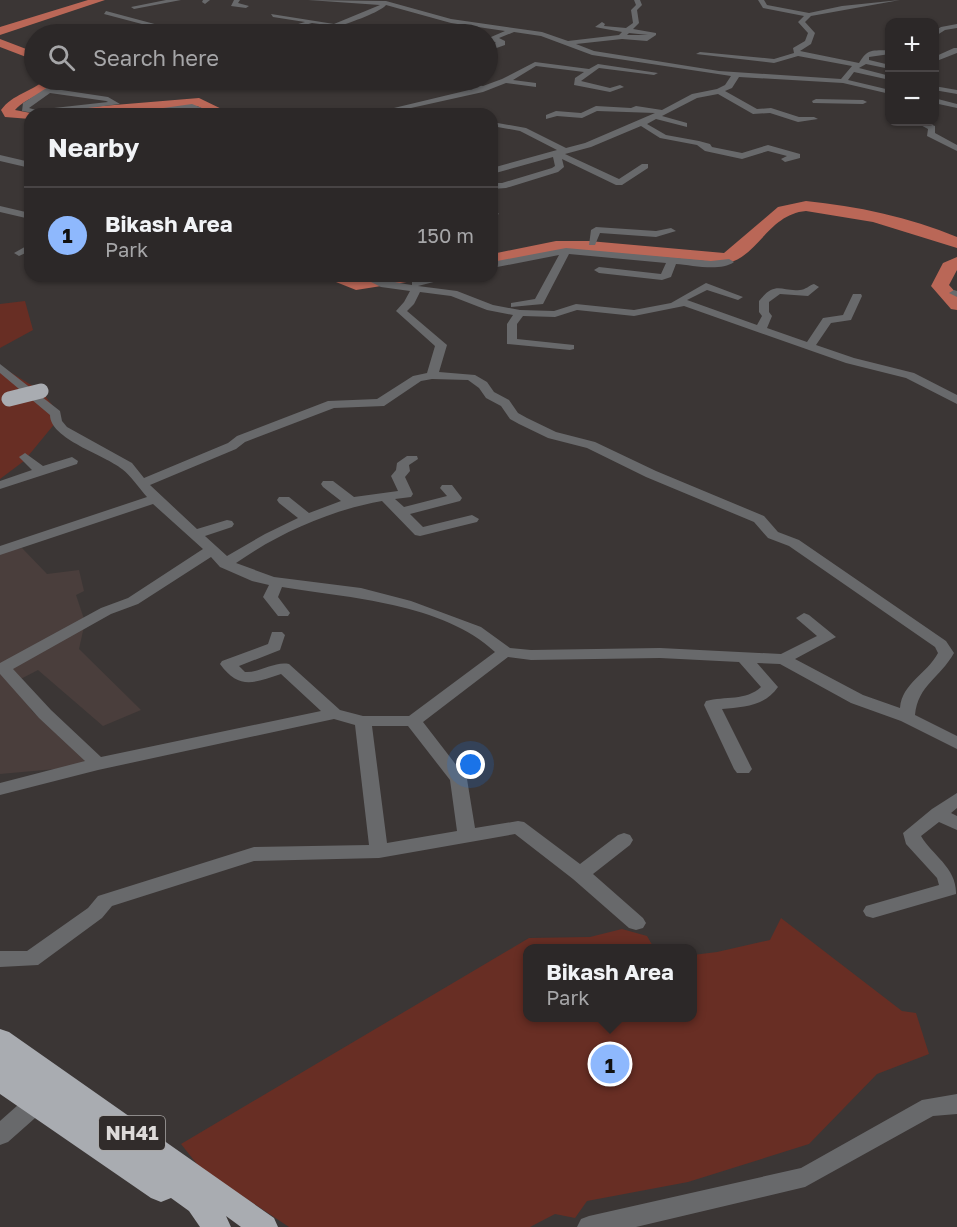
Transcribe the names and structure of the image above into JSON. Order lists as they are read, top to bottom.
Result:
{
  "streets": {
    "highway": ["NH41"]
  },
  "page": {
    "map_buttons": ["+", "−"],
    "search": "Search here",
    "heading": "Nearby",
    "list": [
      {
        "mark": "1",
        "name": "Bikash Area",
        "note": "Park",
        "value": "150 m"
      }
    ],
    "popup": ["Bikash Area", "Park"],
    "pins": "1"
  }
}
